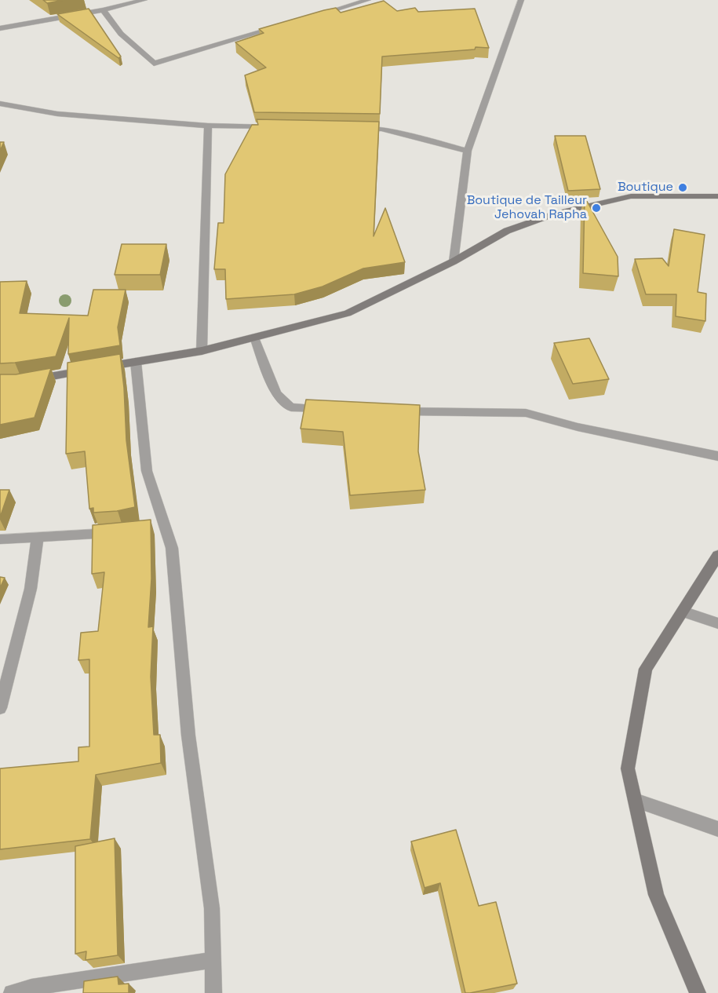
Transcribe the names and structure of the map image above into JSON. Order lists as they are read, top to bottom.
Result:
{
  "places": ["Boutique", "Boutique de Tailleur Jehovah Rapha"]
}
